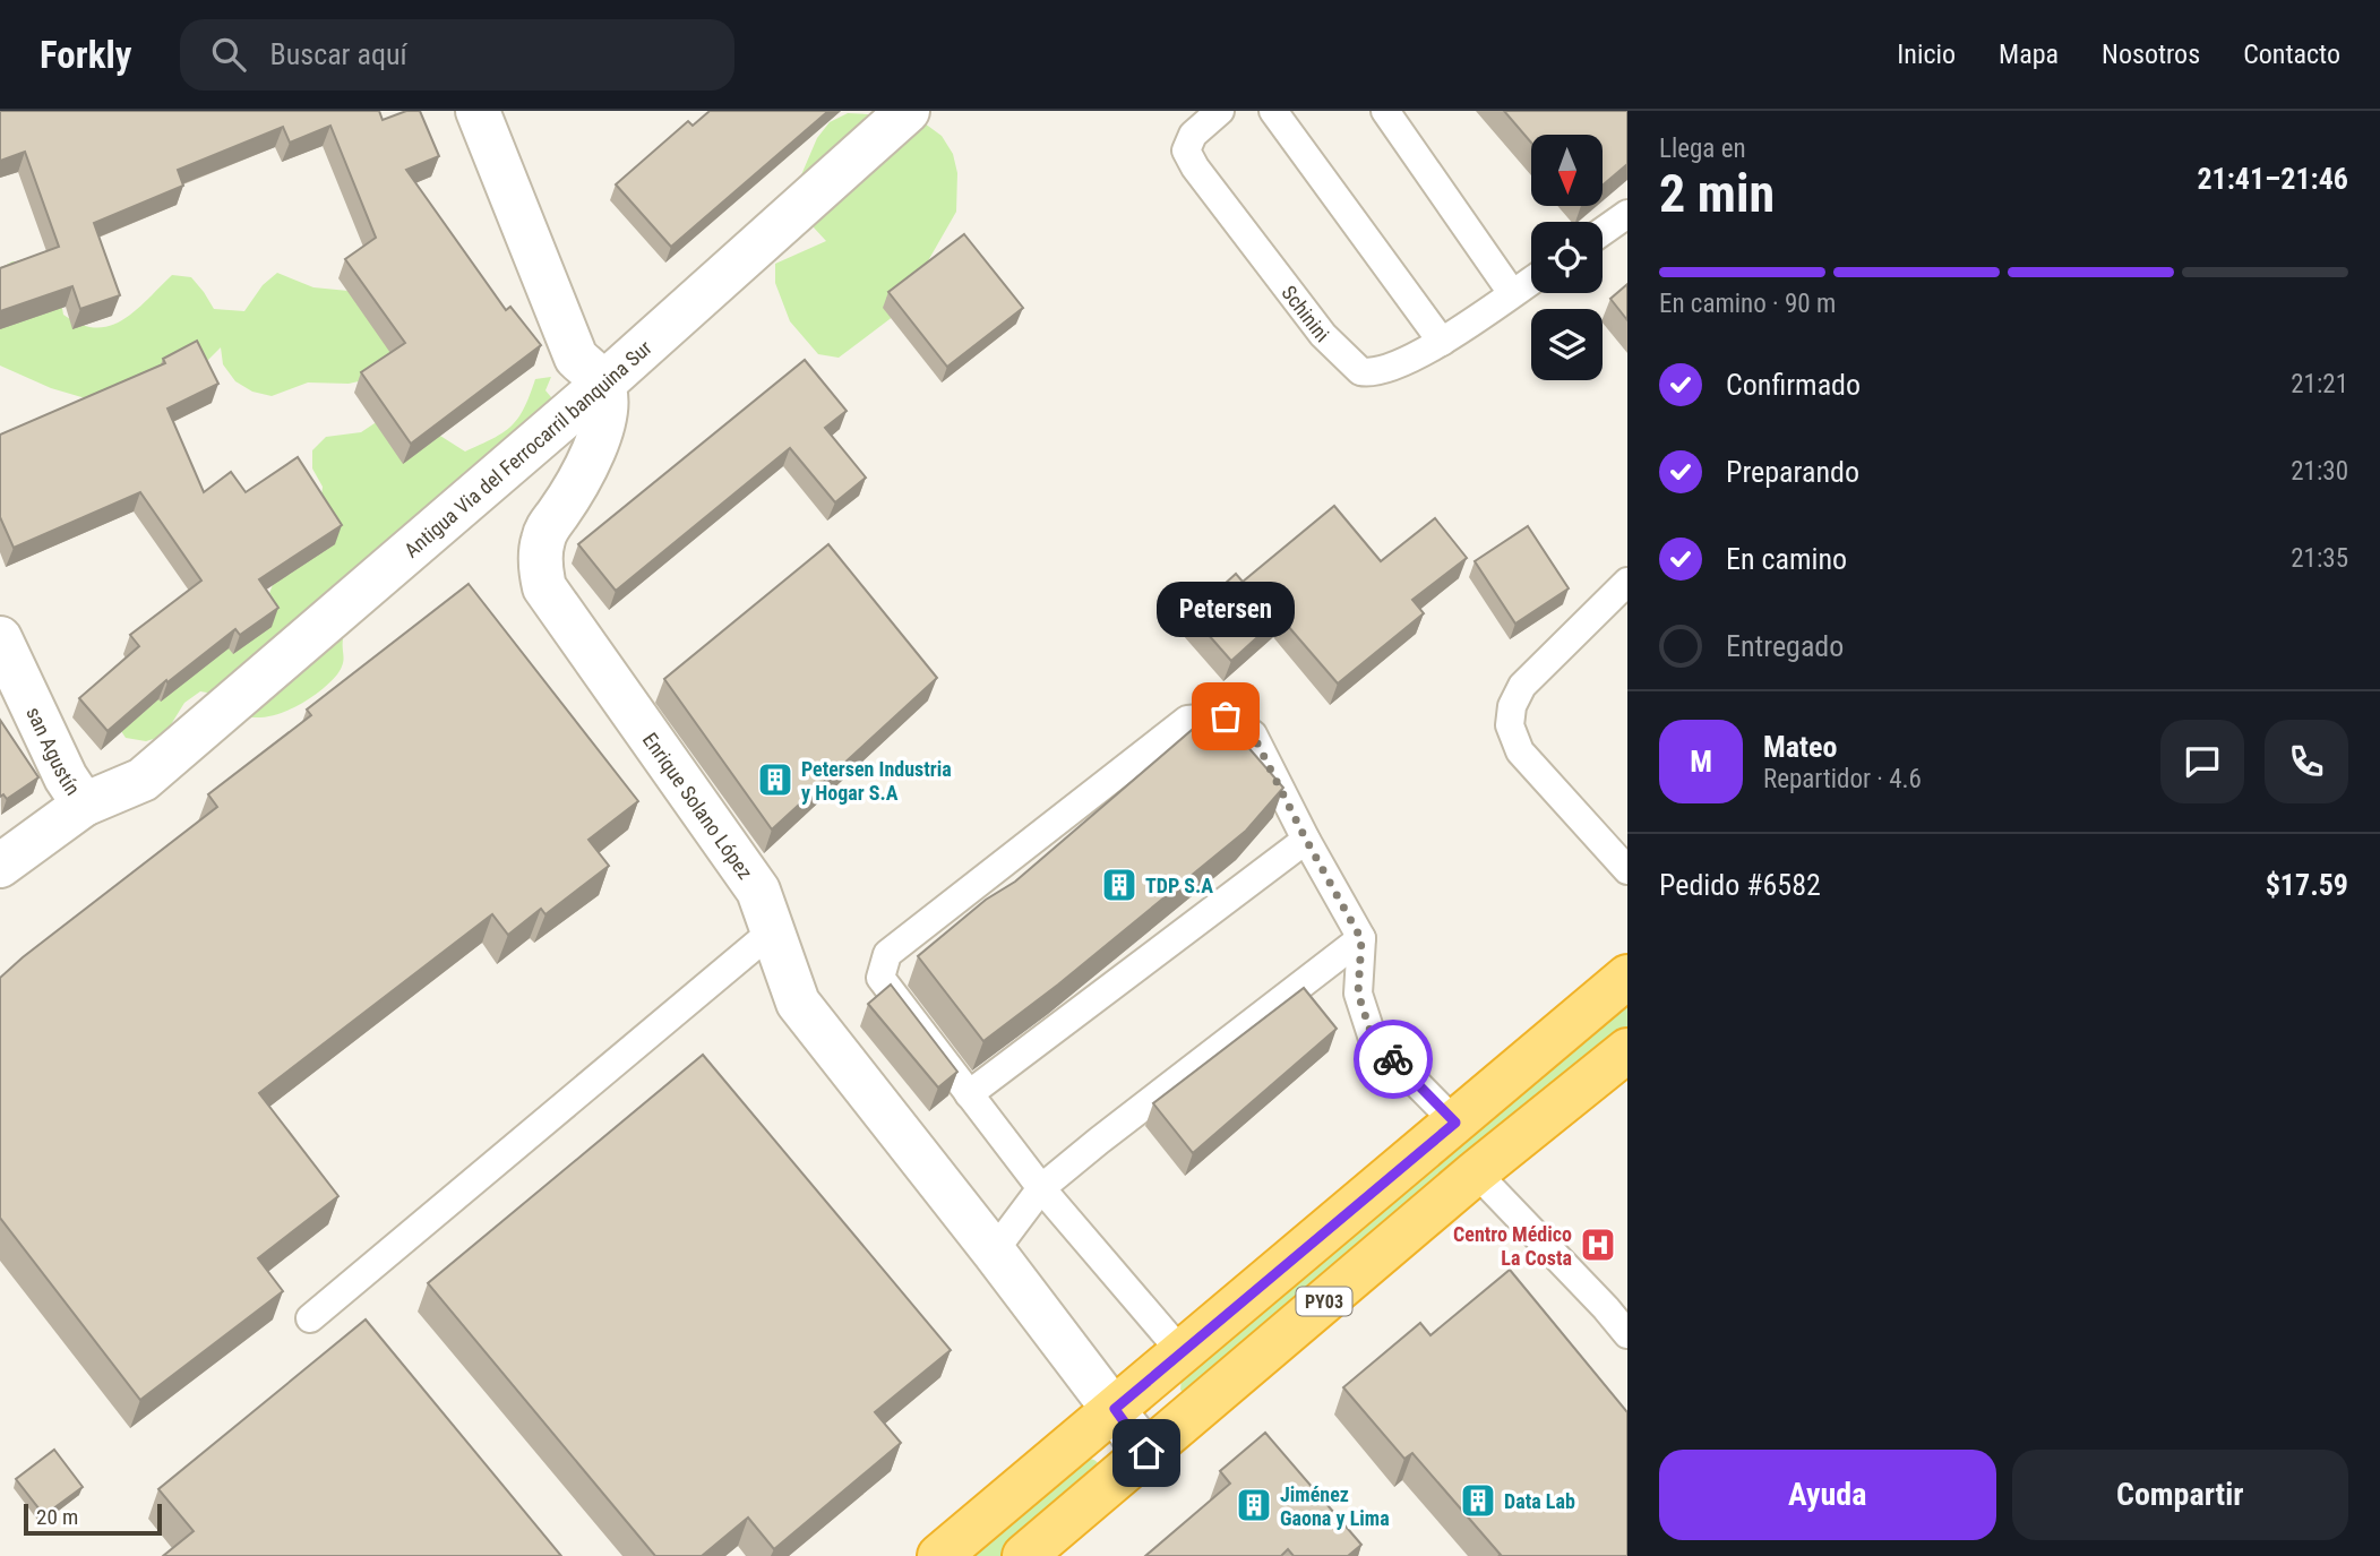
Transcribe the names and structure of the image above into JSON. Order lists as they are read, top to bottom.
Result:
{
  "streets": {
    "highway": ["PY03"],
    "street": ["Antigua Via del Ferrocarril banquina Sur", "san Agustín", "Enrique Solano López"],
    "lane": ["Schinini"]
  },
  "crossings": [
    ["Antigua Via del Ferrocarril banquina Sur", "san Agustín"],
    ["Antigua Via del Ferrocarril banquina Sur", "Enrique Solano López"],
    ["Enrique Solano López", "PY03"]
  ],
  "places": {
    "other": ["Petersen"],
    "building": [
      "Petersen Industria y Hogar S.A",
      "TDP S.A",
      "Data Lab",
      "Jiménez Gaona y Lima"
    ],
    "hospital": ["Centro Médico La Costa"]
  },
  "scale_bar": "20 m",
  "north": "bottom",
  "page": {
    "header": "Forkly",
    "search": "Buscar aquí",
    "nav": [
      "Inicio",
      "Mapa",
      "Nosotros",
      "Contacto"
    ],
    "heading": ["2 min", "Llega en", "21:41–21:46"],
    "panel": [
      "Mateo",
      "Repartidor · 4.6",
      "Pedido #6582",
      "$17.59"
    ],
    "bar": "En camino · 90 m",
    "list": [
      ["Confirmado", "21:21"],
      ["Preparando", "21:30"],
      ["En camino", "21:35"],
      "Entregado"
    ],
    "bubble": "Petersen",
    "round": "M",
    "buttons": ["Ayuda", "Compartir"],
    "scale": "20 m"
  }
}
